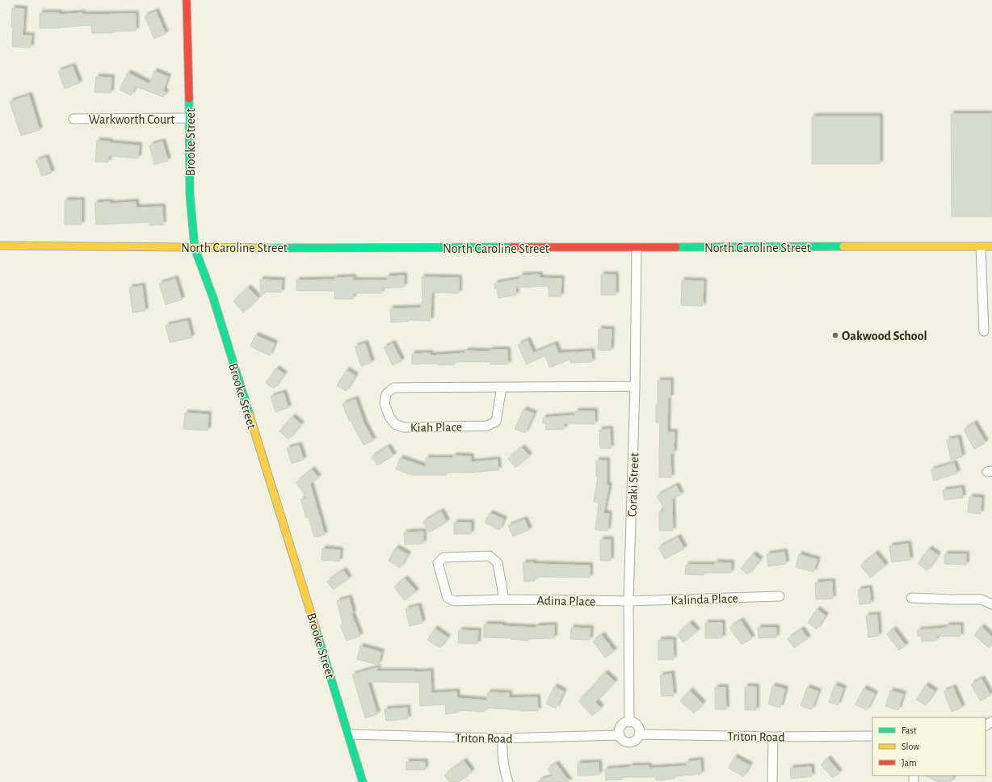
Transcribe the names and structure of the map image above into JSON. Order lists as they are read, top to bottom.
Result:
{
  "streets": {
    "street": [
      "Warkworth Court",
      "Brooke Street",
      "North Caroline Street",
      "Kiah Place",
      "Coraki Street",
      "Kalinda Place",
      "Adina Place",
      "Triton Road"
    ]
  },
  "crossings": [
    ["Warkworth Court", "Brooke Street"],
    ["Brooke Street", "North Caroline Street"],
    ["Brooke Street", "Triton Road"],
    ["North Caroline Street", "Coraki Street"],
    ["Kiah Place", "Coraki Street"],
    ["Coraki Street", "Kalinda Place"],
    ["Coraki Street", "Adina Place"],
    ["Coraki Street", "Triton Road"],
    ["Kalinda Place", "Adina Place"]
  ],
  "places": ["Oakwood School"],
  "legend": ["Fast", "Slow", "Jam"]
}
